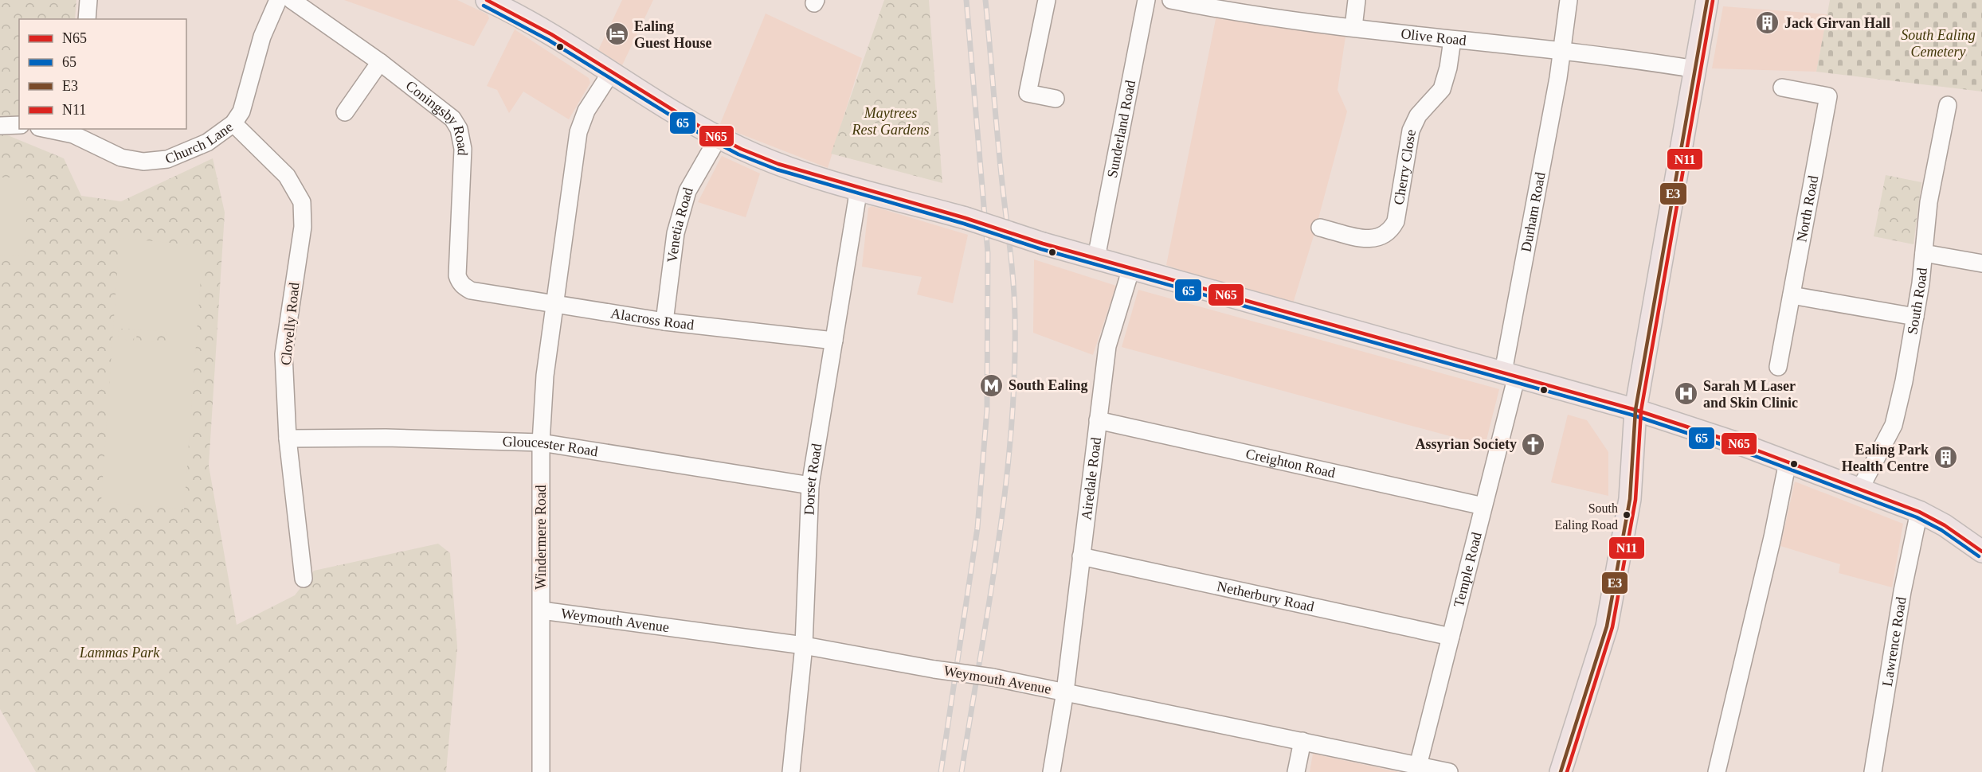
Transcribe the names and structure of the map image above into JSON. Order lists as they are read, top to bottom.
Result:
{
  "streets": {
    "street": [
      "Olive Road",
      "Coningsby Road",
      "Sunderland Road",
      "Church Lane",
      "Cherry Close",
      "North Road",
      "Durham Road",
      "Venetia Road",
      "South Road",
      "Alacross Road",
      "Clovelly Road",
      "Gloucester Road",
      "Creighton Road",
      "Airedale Road",
      "Dorset Road",
      "Windermere Road",
      "Temple Road",
      "Netherbury Road",
      "Weymouth Avenue",
      "Lawrence Road"
    ]
  },
  "crossings": [
    ["Olive Road", "Cherry Close"],
    ["Olive Road", "Durham Road"],
    ["Coningsby Road", "Alacross Road"],
    ["Church Lane", "Clovelly Road"],
    ["Durham Road", "Temple Road"],
    ["Venetia Road", "Alacross Road"],
    ["Alacross Road", "Dorset Road"],
    ["Alacross Road", "Windermere Road"],
    ["Clovelly Road", "Gloucester Road"],
    ["Gloucester Road", "Dorset Road"],
    ["Gloucester Road", "Windermere Road"],
    ["Creighton Road", "Airedale Road"],
    ["Creighton Road", "Temple Road"],
    ["Airedale Road", "Netherbury Road"],
    ["Airedale Road", "Weymouth Avenue"],
    ["Dorset Road", "Weymouth Avenue"],
    ["Windermere Road", "Weymouth Avenue"],
    ["Temple Road", "Netherbury Road"],
    ["Temple Road", "Weymouth Avenue"]
  ],
  "parks": ["South Ealing Cemetery", "Maytrees Rest Gardens", "Lammas Park"],
  "places": {
    "building": ["Jack Girvan Hall", "Ealing Park Health Centre"],
    "hotel": ["Ealing Guest House"],
    "metro station": ["South Ealing"],
    "hospital": ["Sarah M Laser and Skin Clinic"],
    "church": ["Assyrian Society"],
    "other": ["South Ealing Road"]
  },
  "lines": [
    "transit line N65",
    "transit line E3",
    "transit line N11",
    "transit line 65"
  ],
  "legend": [
    "N65",
    "65",
    "E3",
    "N11"
  ]
}
